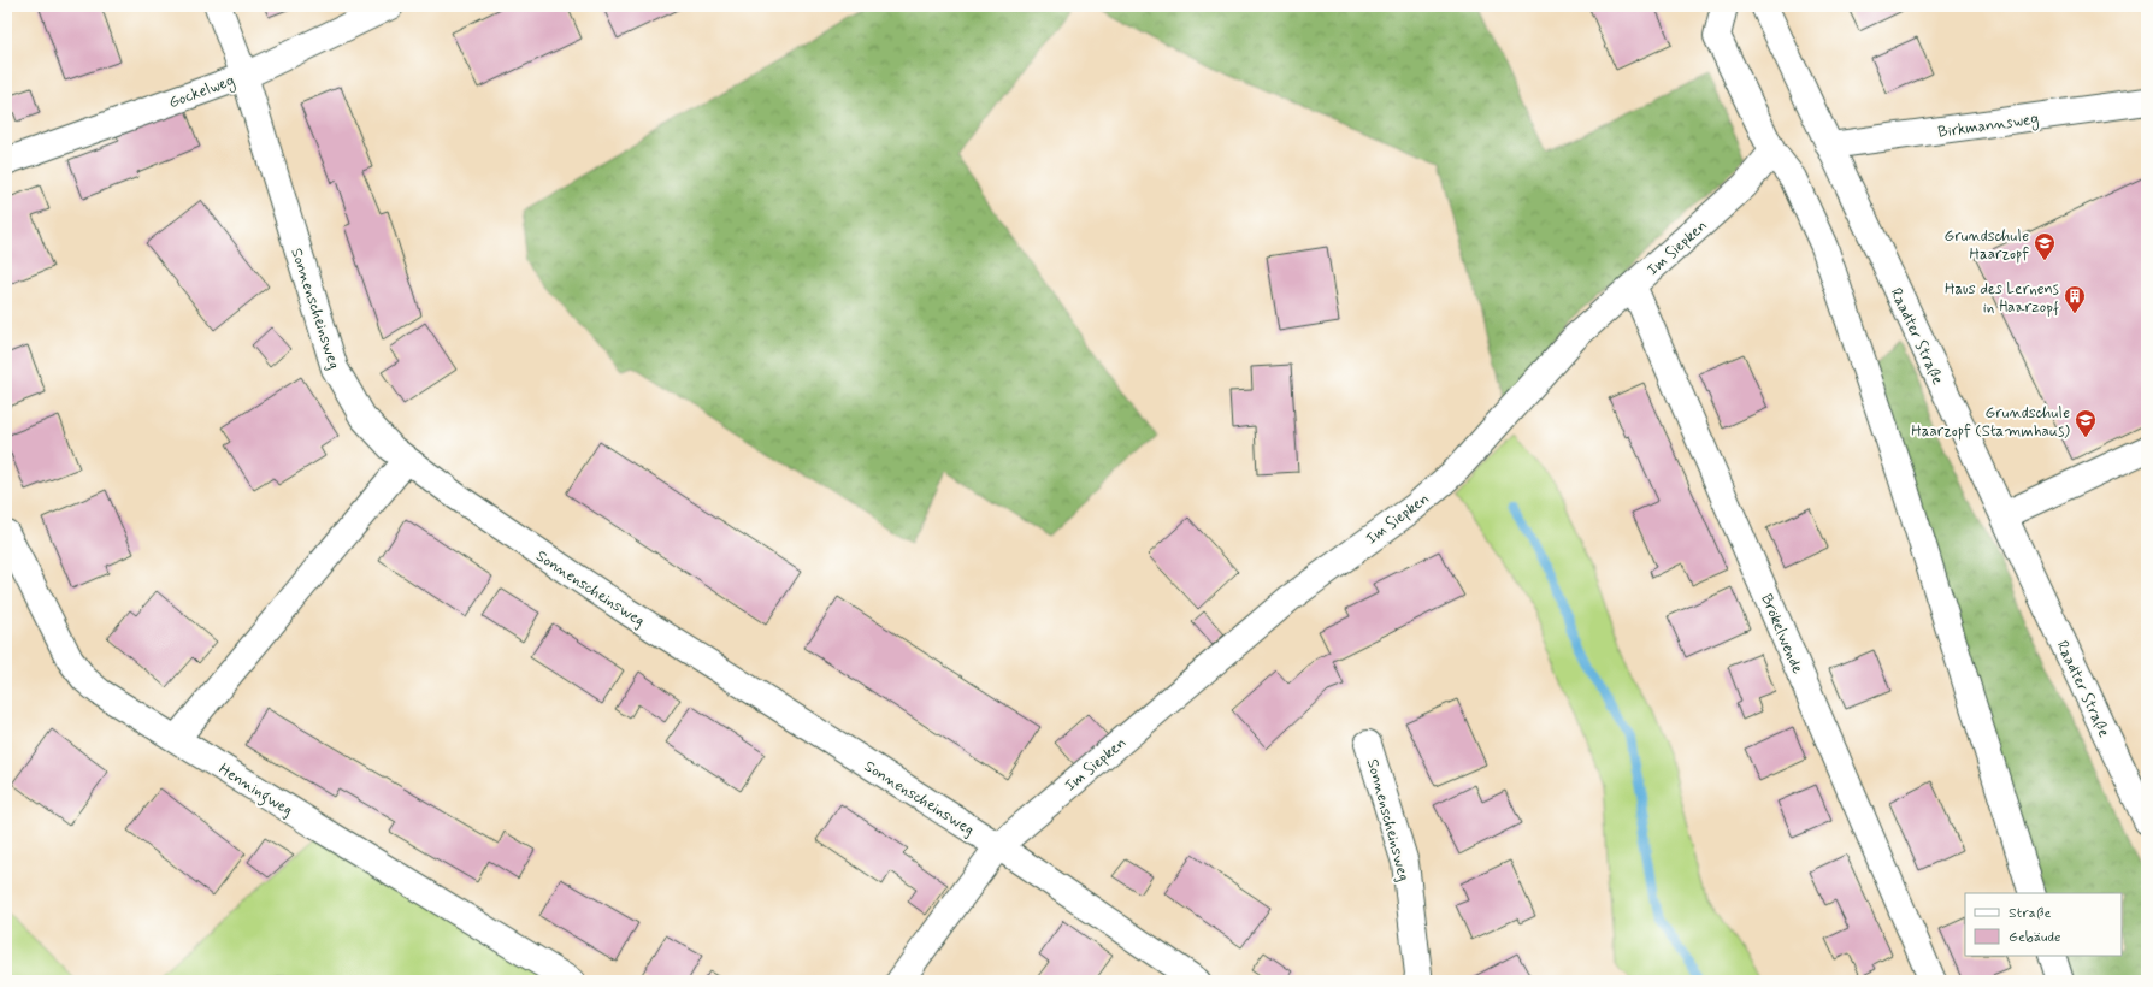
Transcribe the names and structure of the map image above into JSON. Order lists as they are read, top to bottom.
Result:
{
  "streets": {
    "street": [
      "Gockelweg",
      "Birkmannsweg",
      "Im Siepken",
      "Sonnenscheinsweg",
      "Raadter Straße",
      "Brökelwende",
      "Henningweg"
    ]
  },
  "crossings": [
    ["Gockelweg", "Sonnenscheinsweg"],
    ["Birkmannsweg", "Raadter Straße"],
    ["Im Siepken", "Sonnenscheinsweg"],
    ["Im Siepken", "Brökelwende"]
  ],
  "places": {
    "school or university": ["Grundschule Haarzopf", "Grundschule Haarzopf (Stammhaus)"],
    "building": ["Haus des Lernens in Haarzopf"]
  },
  "legend": ["Straße", "Gebäude"]
}
